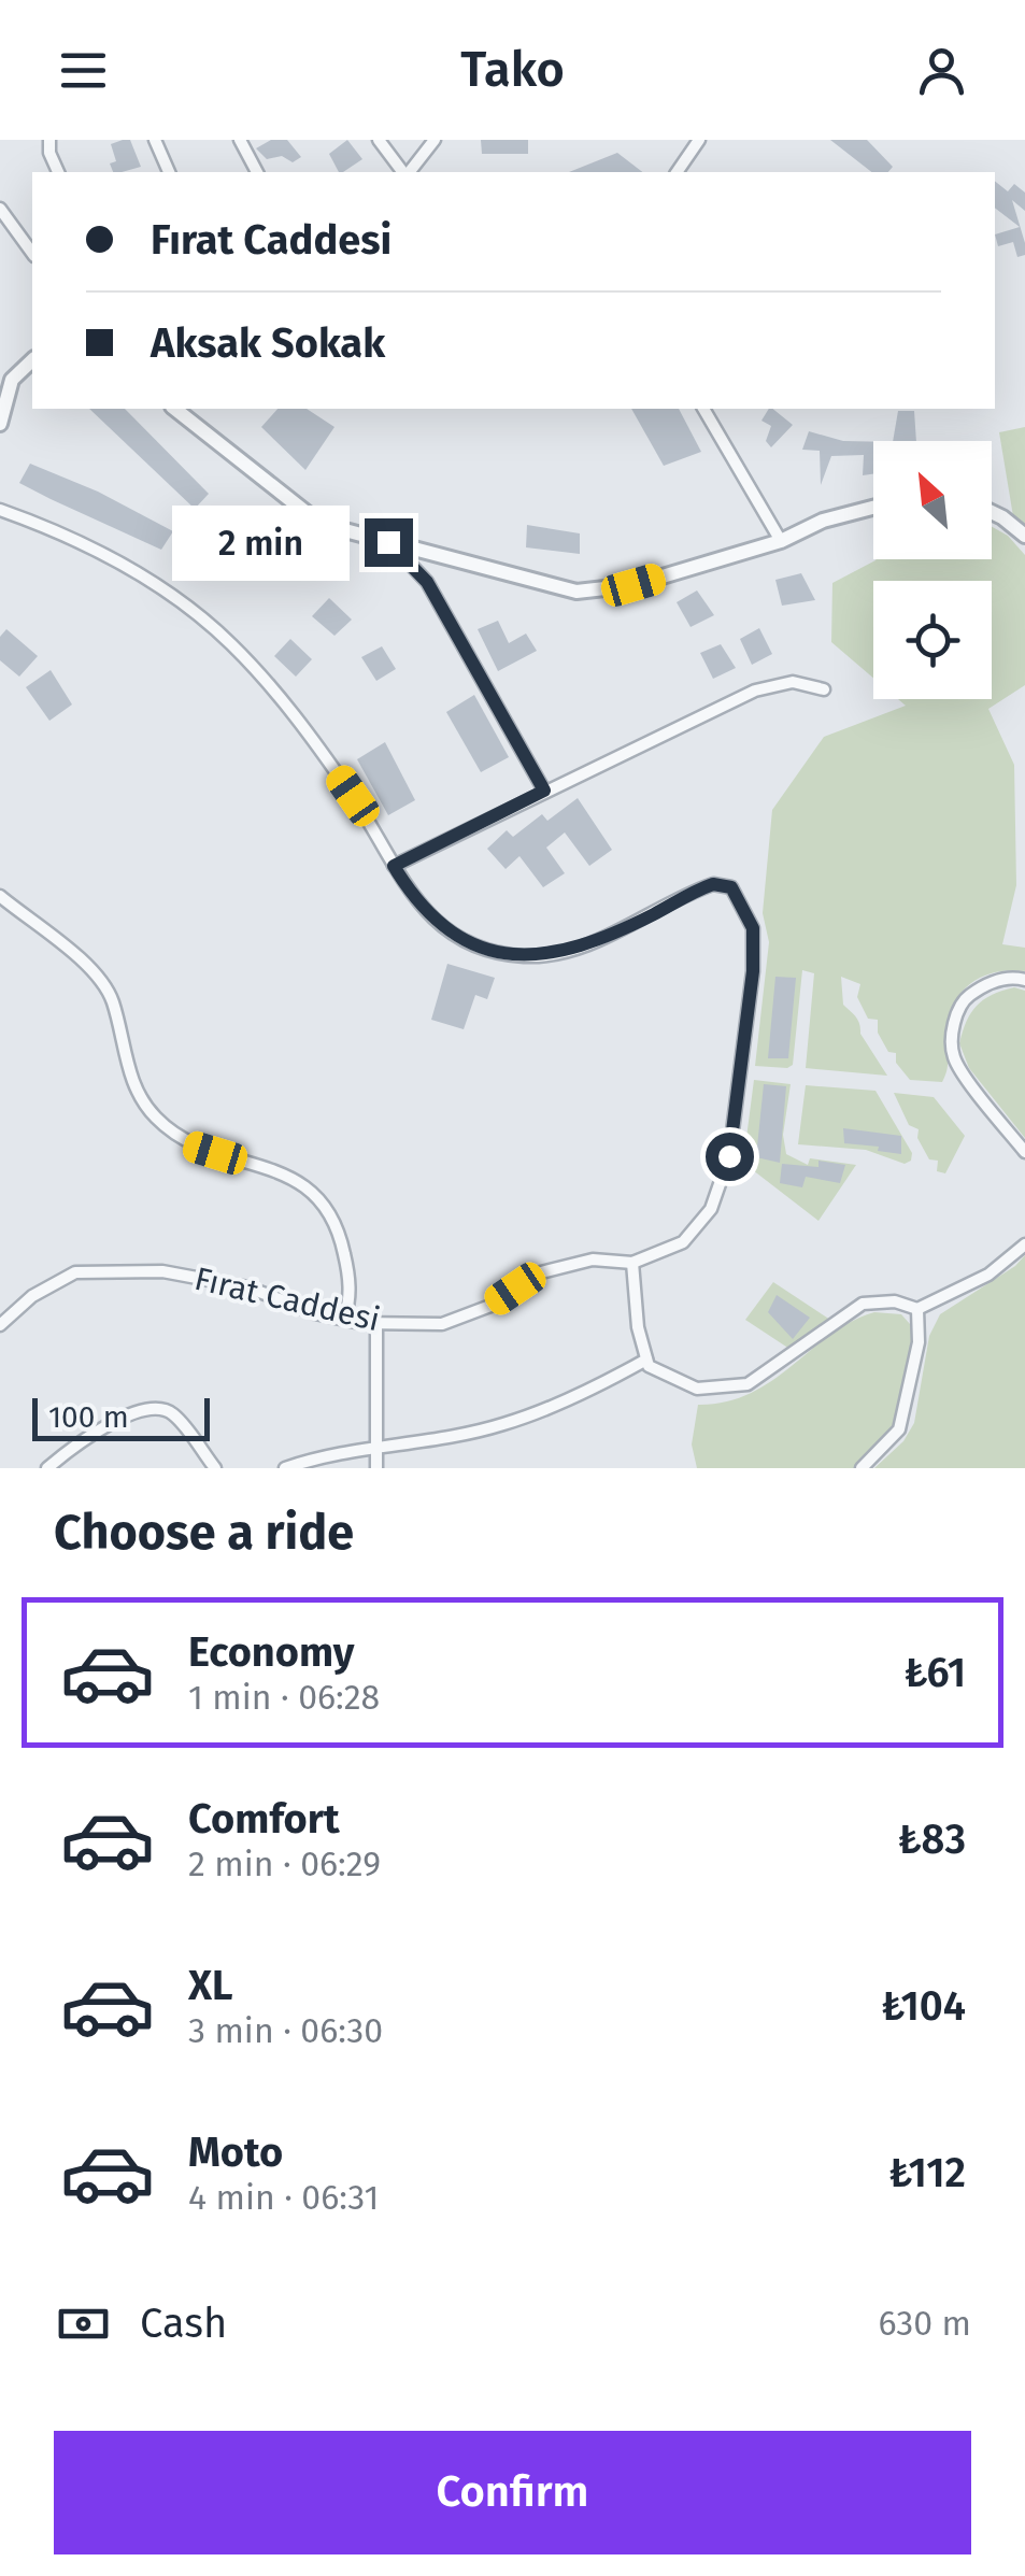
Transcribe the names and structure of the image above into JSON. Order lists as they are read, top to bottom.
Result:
{
  "streets": {
    "street": ["Fırat Caddesi"]
  },
  "scale_bar": "100 m",
  "north": "top left",
  "page": {
    "header": "Tako",
    "banner": ["Fırat Caddesi", "Aksak Sokak"],
    "bubble": "2 min",
    "scale": "100 m",
    "heading": "Choose a ride",
    "list": [
      {
        "name": "Economy",
        "note": "1 min · 06:28",
        "value": "₺61"
      },
      {
        "name": "Comfort",
        "note": "2 min · 06:29",
        "value": "₺83"
      },
      {
        "name": "XL",
        "note": "3 min · 06:30",
        "value": "₺104"
      },
      {
        "name": "Moto",
        "note": "4 min · 06:31",
        "value": "₺112"
      }
    ],
    "pay": ["Cash", "630 m"],
    "buttons": "Confirm"
  }
}
